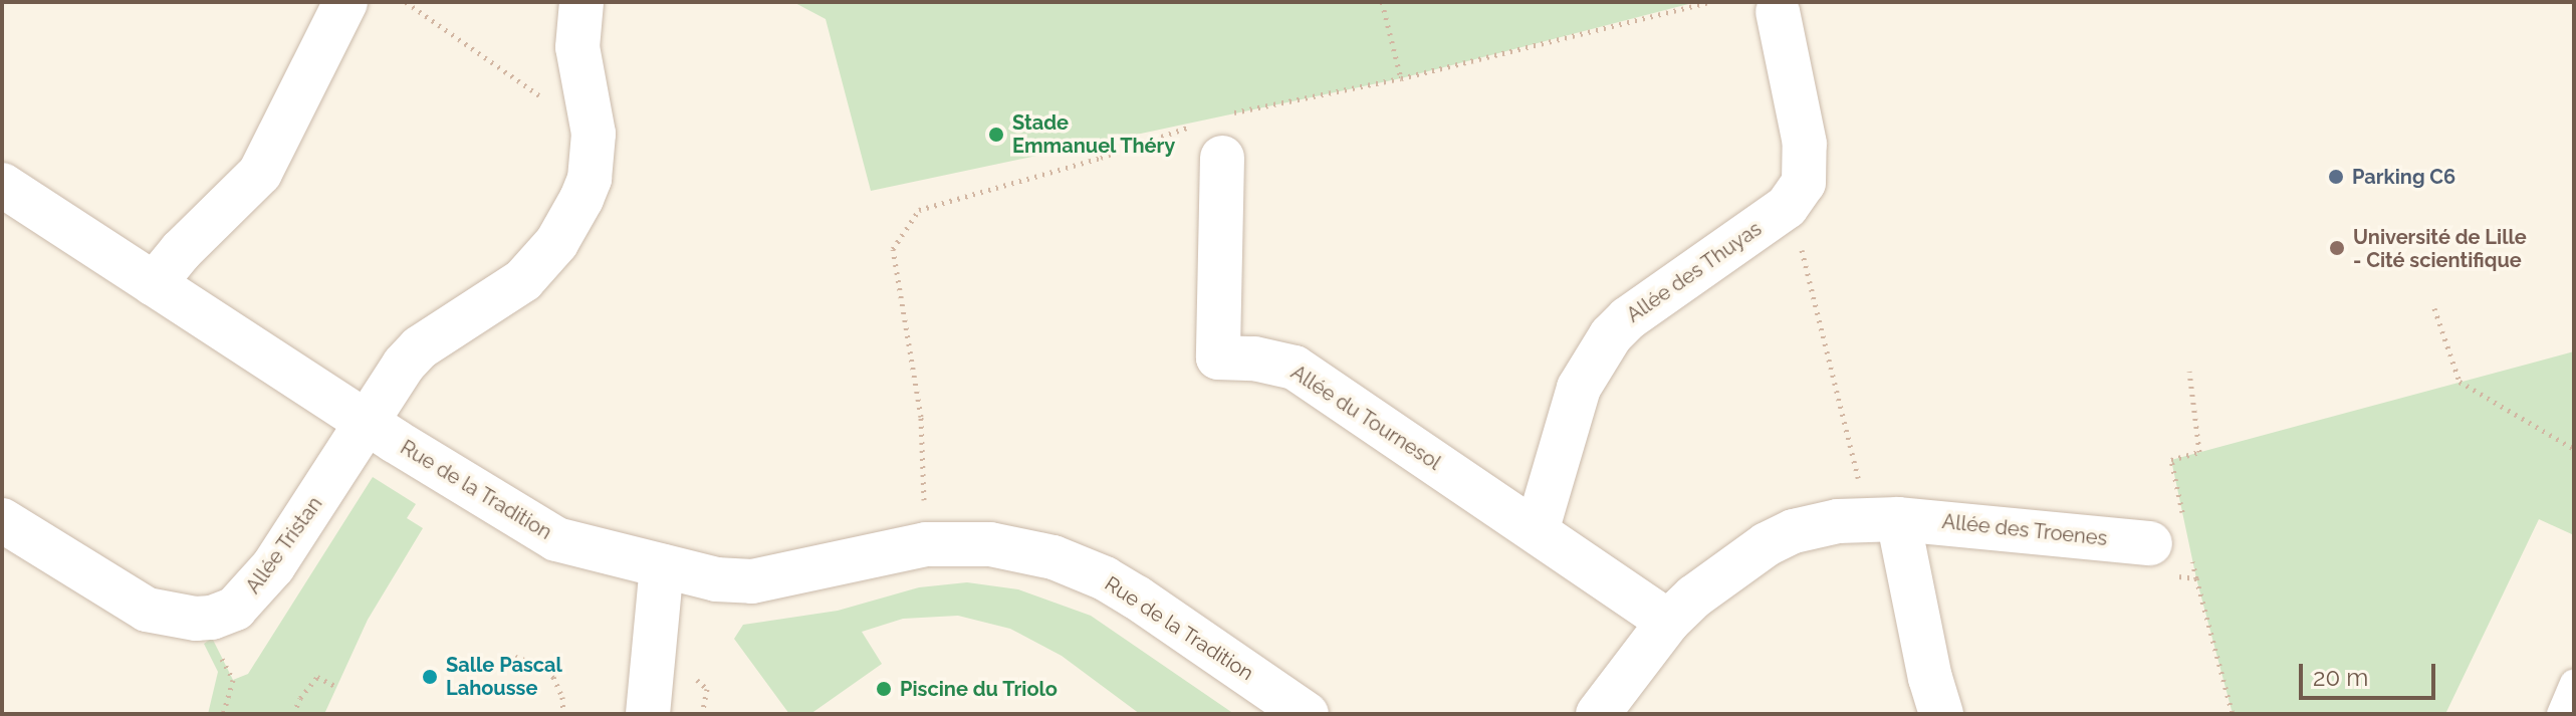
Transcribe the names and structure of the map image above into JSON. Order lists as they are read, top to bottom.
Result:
{
  "streets": {
    "street": [
      "Allée des Thuyas",
      "Allée du Tournesol",
      "Rue de la Tradition",
      "Allée des Troenes",
      "Allée Tristan"
    ]
  },
  "crossings": [
    ["Allée des Thuyas", "Allée du Tournesol"],
    ["Allée du Tournesol", "Allée des Troenes"],
    ["Rue de la Tradition", "Allée Tristan"]
  ],
  "places": [
    "Stade Emmanuel Théry",
    "Parking C6",
    "Université de Lille ‐ Cité scientifique",
    "Salle Pascal Lahousse",
    "Piscine du Triolo"
  ],
  "scale_bar": "20 m"
}
